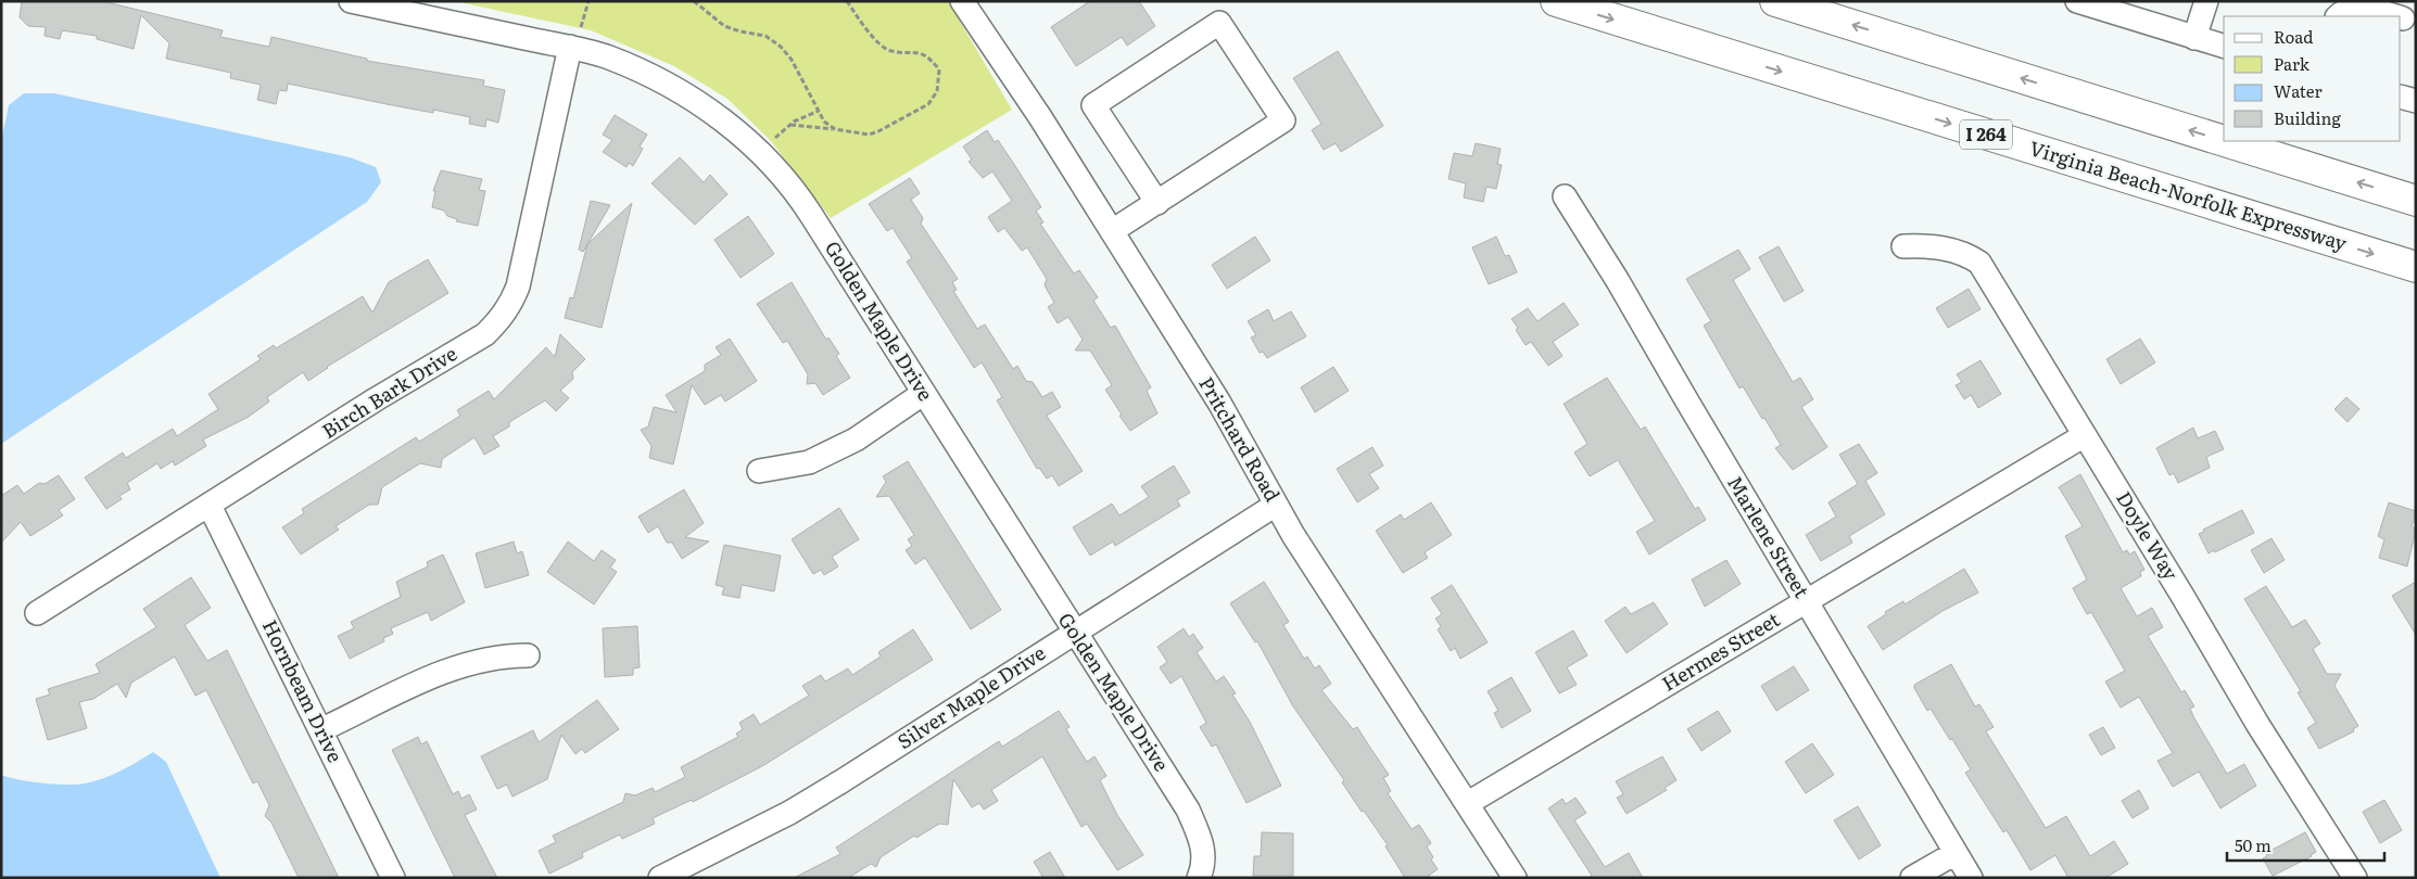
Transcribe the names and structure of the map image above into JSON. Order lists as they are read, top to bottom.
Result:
{
  "streets": {
    "highway": ["I 264", "Virginia Beach-Norfolk Expressway"],
    "street": [
      "Golden Maple Drive",
      "Birch Bark Drive",
      "Pritchard Road",
      "Doyle Way",
      "Marlene Street",
      "Hermes Street",
      "Hornbeam Drive",
      "Silver Maple Drive"
    ]
  },
  "crossings": [
    ["Golden Maple Drive", "Birch Bark Drive"],
    ["Golden Maple Drive", "Silver Maple Drive"],
    ["Birch Bark Drive", "Hornbeam Drive"],
    ["Pritchard Road", "Hermes Street"],
    ["Pritchard Road", "Silver Maple Drive"],
    ["Doyle Way", "Hermes Street"],
    ["Marlene Street", "Hermes Street"]
  ],
  "legend": [
    "Road",
    "Park",
    "Water",
    "Building"
  ],
  "scale_bar": "50 m"
}
